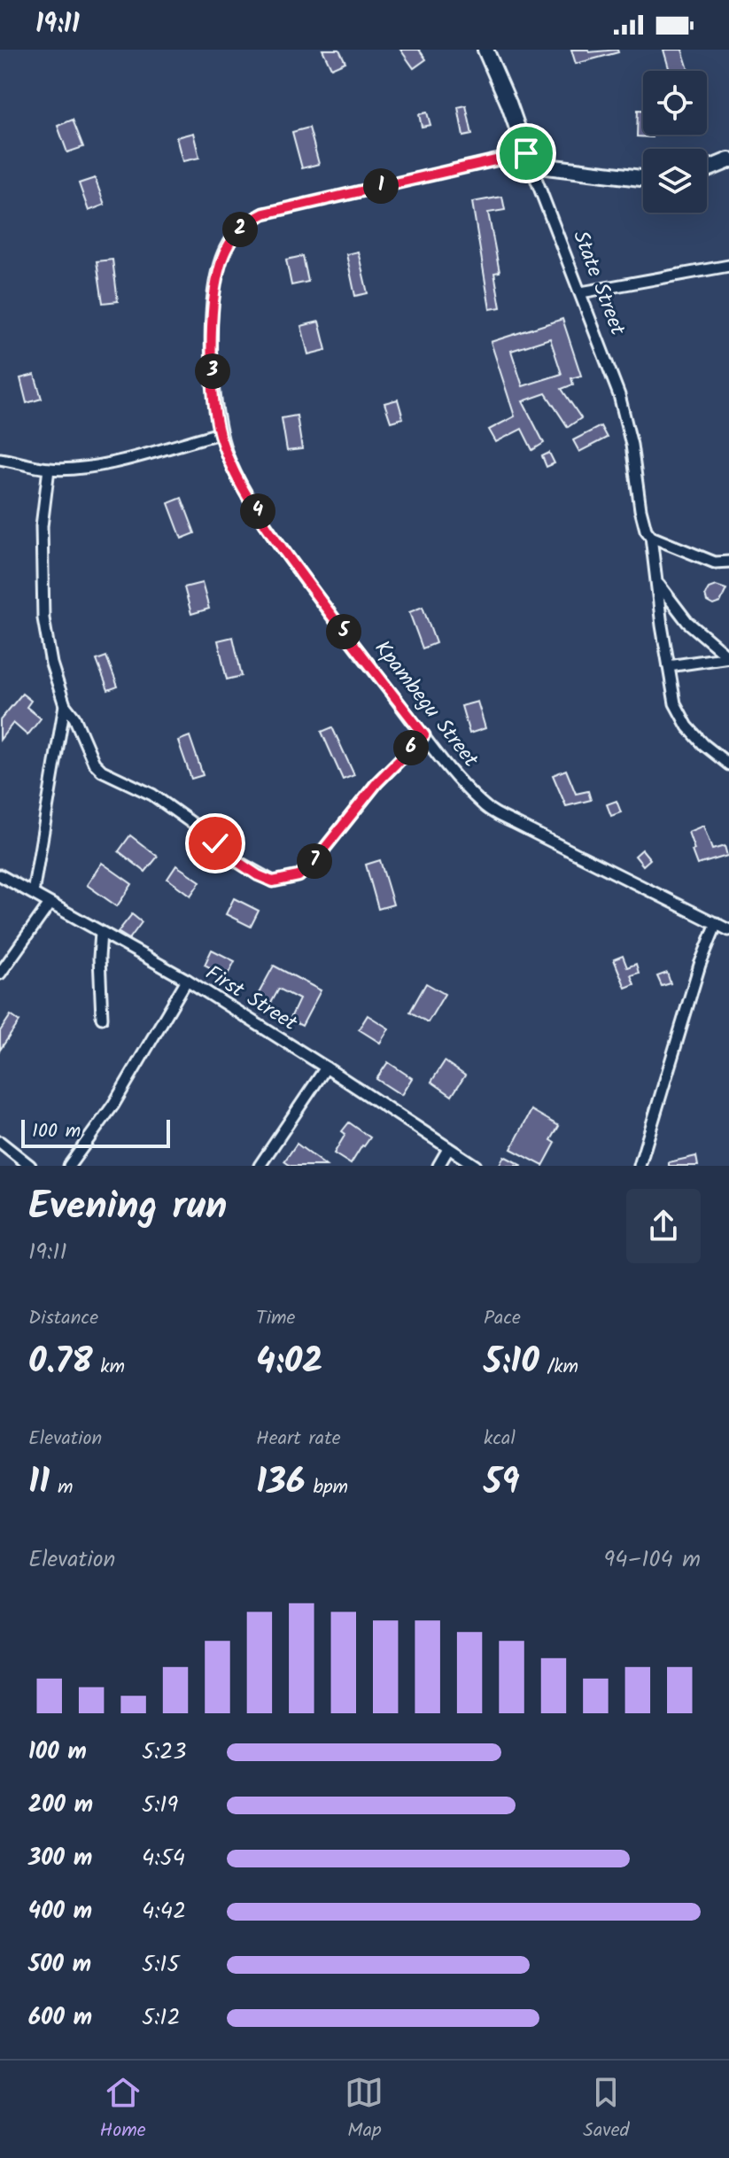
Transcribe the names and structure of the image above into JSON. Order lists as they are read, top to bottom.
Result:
{
  "streets": {
    "street": ["State Street", "Kpambegu Street", "First Street"]
  },
  "crossings": [
    ["State Street", "Kpambegu Street"]
  ],
  "scale_bar": "100 m",
  "page": {
    "status": "19:11",
    "pins": [
      "1",
      "2",
      "3",
      "4",
      "5",
      "6",
      "7"
    ],
    "scale": "100 m",
    "heading": ["Evening run", "19:11"],
    "stats": [
      ["Distance", "0.78 km"],
      ["Time", "4:02"],
      ["Pace", "5:10 /km"],
      ["Elevation", "11 m"],
      ["Heart rate", "136 bpm"],
      ["kcal", "59"]
    ],
    "chart": ["Elevation", "94–104 m"],
    "list": [
      {
        "name": "100 m",
        "note": "5:23"
      },
      {
        "name": "200 m",
        "note": "5:19"
      },
      {
        "name": "300 m",
        "note": "4:54"
      },
      {
        "name": "400 m",
        "note": "4:42"
      },
      {
        "name": "500 m",
        "note": "5:15"
      },
      {
        "name": "600 m",
        "note": "5:12"
      }
    ],
    "tabs": ["Home", "Map", "Saved"]
  }
}
